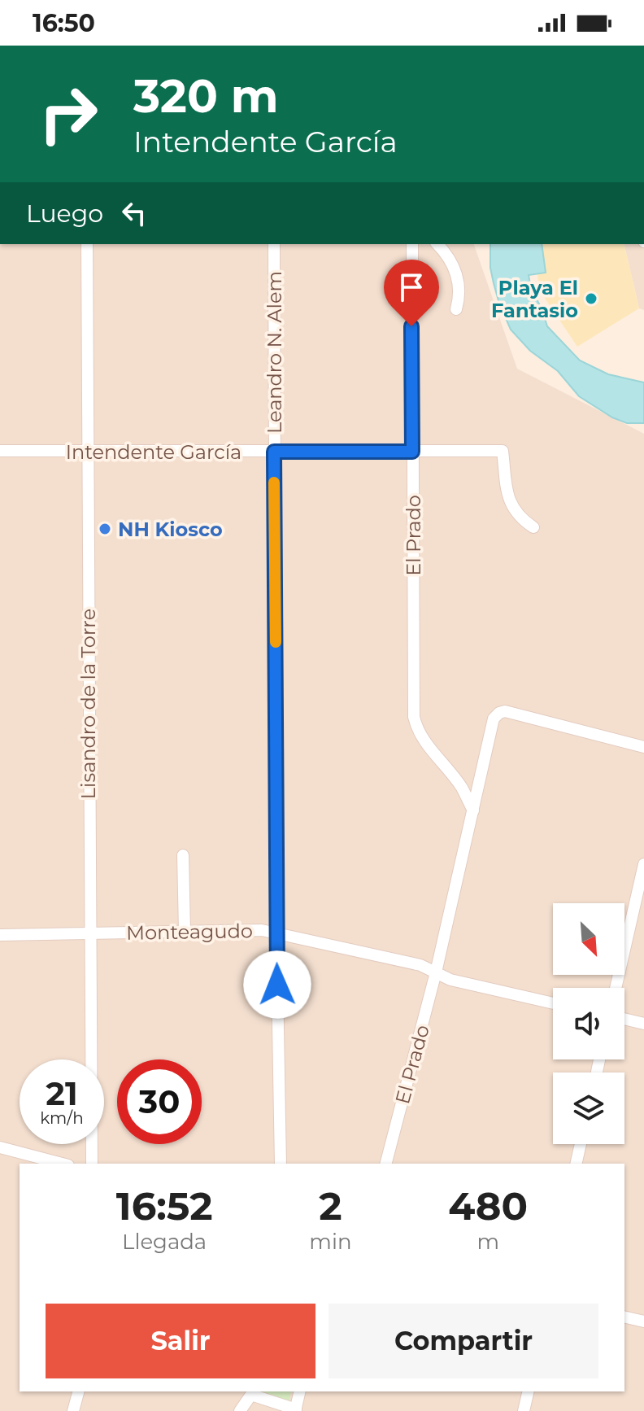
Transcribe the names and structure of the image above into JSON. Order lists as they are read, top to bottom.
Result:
{
  "streets": {
    "street": [
      "Leandro N. Alem",
      "Intendente García",
      "El Prado",
      "Lisandro de la Torre",
      "Monteagudo"
    ]
  },
  "crossings": [
    ["Leandro N. Alem", "Intendente García"],
    ["Leandro N. Alem", "Monteagudo"],
    ["Intendente García", "El Prado"],
    ["Intendente García", "Lisandro de la Torre"],
    ["El Prado", "Monteagudo"],
    ["Lisandro de la Torre", "Monteagudo"]
  ],
  "places": ["Playa El Fantasio", "NH Kiosco"],
  "north": "bottom right",
  "page": {
    "status": "16:50",
    "turn": ["320 m", "Intendente García"],
    "then": "Luego",
    "speed": "21 km/h",
    "limit": "30",
    "eta": [
      "16:52",
      "Llegada",
      "2",
      "min",
      "480",
      "m"
    ],
    "buttons": ["Salir", "Compartir"]
  }
}
